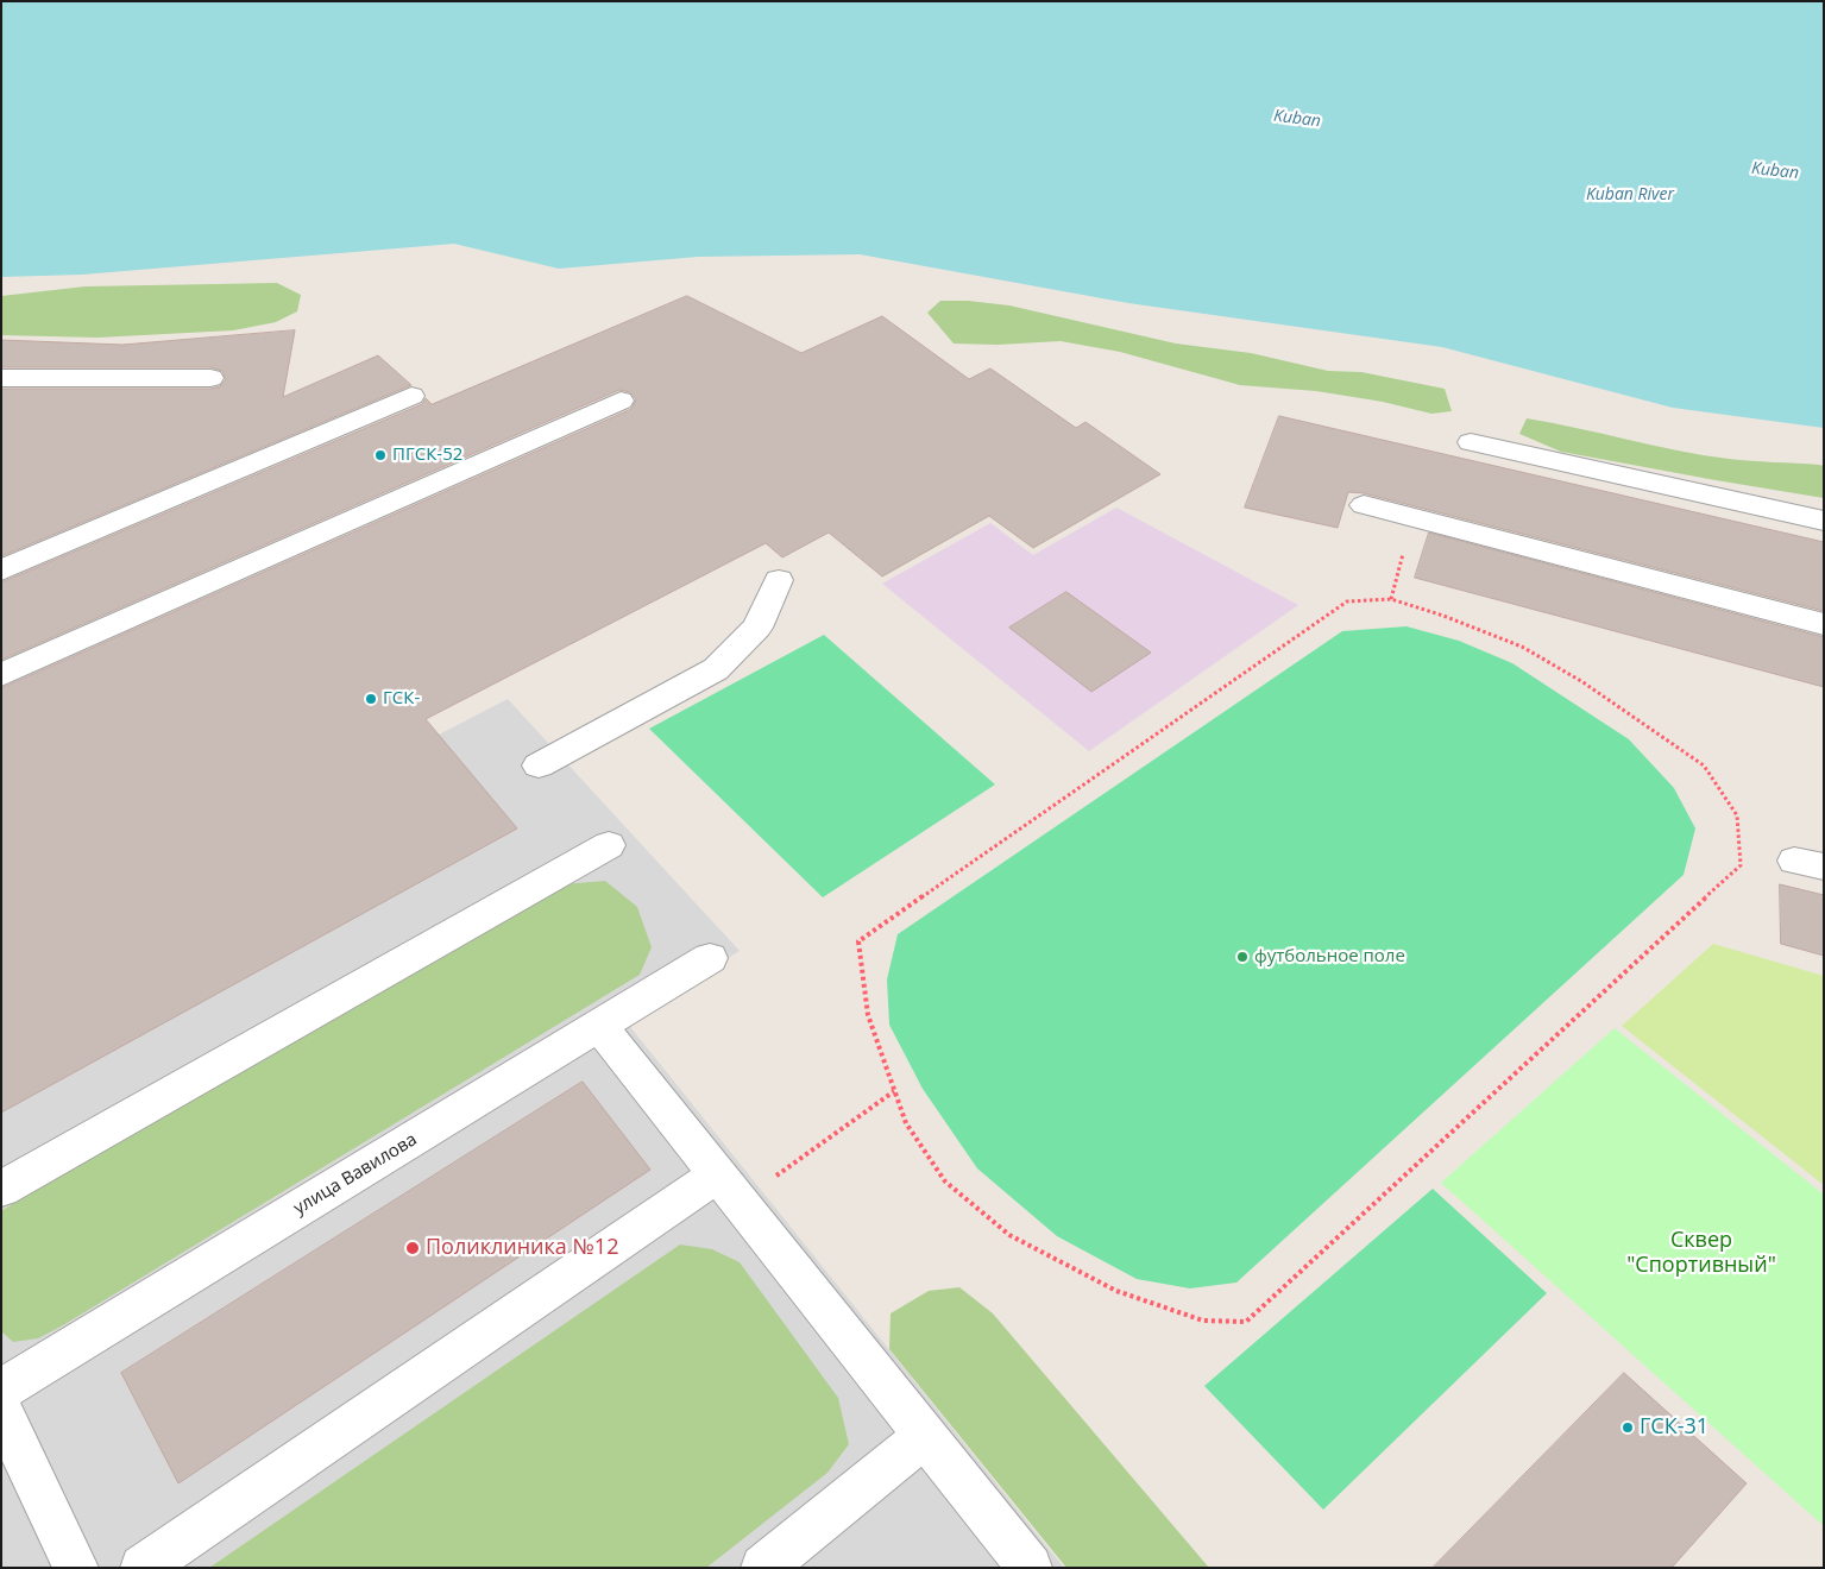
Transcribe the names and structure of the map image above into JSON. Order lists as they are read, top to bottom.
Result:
{
  "streets": {
    "street": ["улица Вавилова"]
  },
  "water": ["Kuban", "Kuban River"],
  "parks": ["Сквер \"Спортивный\""],
  "places": [
    "ПГСК-52",
    "ГСК-",
    "футбольное поле",
    "Поликлиника №12",
    "ГСК-31"
  ]
}
